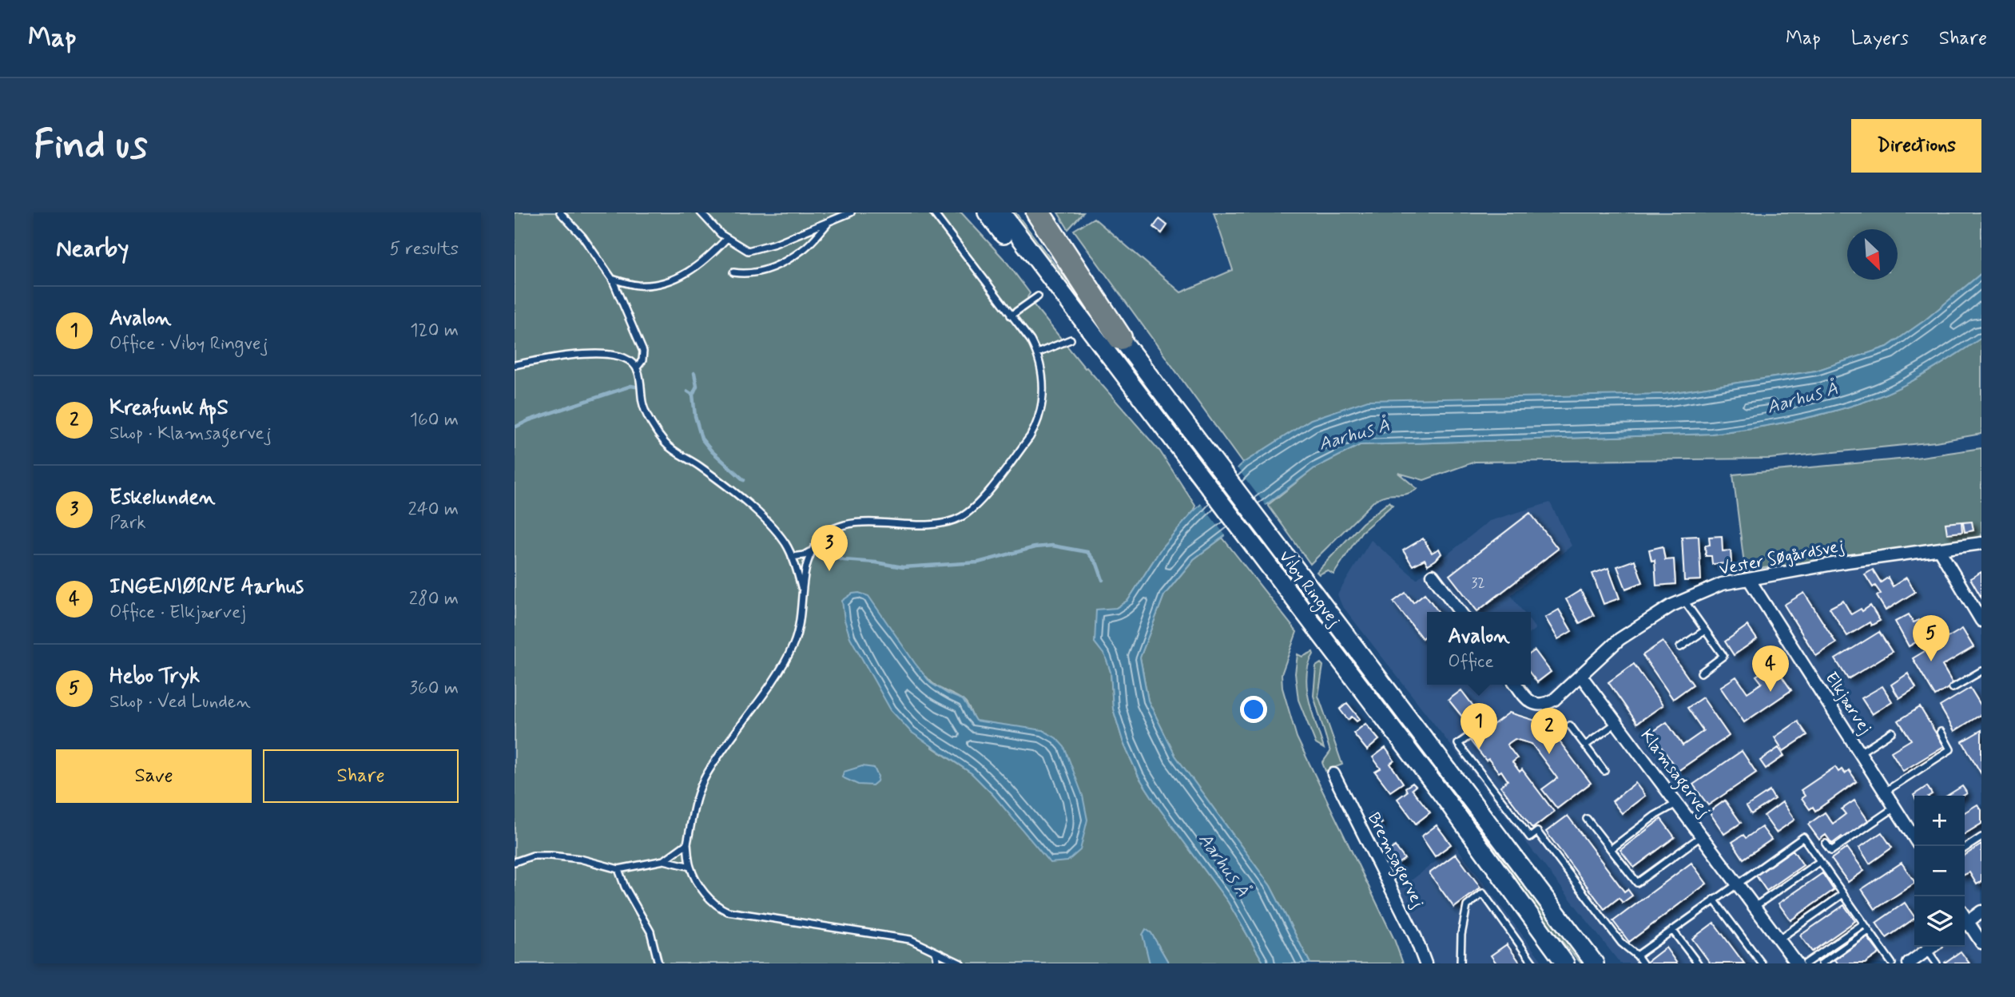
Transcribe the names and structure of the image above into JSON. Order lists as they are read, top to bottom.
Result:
{
  "streets": {
    "main road": ["Viby Ringvej"],
    "street": [
      "Vester Søgårdsvej",
      "Elkjærvej",
      "Klamsagervej",
      "Bremsagervej"
    ]
  },
  "crossings": [
    ["Vester Søgårdsvej", "Elkjærvej"],
    ["Vester Søgårdsvej", "Klamsagervej"]
  ],
  "water": ["Aarhus Å"],
  "house_numbers": ["32"],
  "north": "bottom right",
  "page": {
    "header": "Map",
    "nav": ["Map", "Layers", "Share"],
    "buttons": [
      "Directions",
      ["Save", "Share"]
    ],
    "title": "Find us",
    "heading": ["Nearby", "5 results"],
    "list": [
      {
        "mark": "1",
        "name": "Avalon",
        "note": "Office · Viby Ringvej",
        "value": "120 m"
      },
      {
        "mark": "2",
        "name": "Kreafunk ApS",
        "note": "Shop · Klamsagervej",
        "value": "160 m"
      },
      {
        "mark": "3",
        "name": "Eskelunden",
        "note": "Park",
        "value": "240 m"
      },
      {
        "mark": "4",
        "name": "INGENIØRNE Aarhus",
        "note": "Office · Elkjærvej",
        "value": "280 m"
      },
      {
        "mark": "5",
        "name": "Hebo Tryk",
        "note": "Shop · Ved Lunden",
        "value": "360 m"
      }
    ],
    "pins": [
      "3",
      "5",
      "4",
      "1",
      "2"
    ],
    "popup": ["Avalon", "Office"],
    "map_buttons": ["+", "−"]
  }
}
